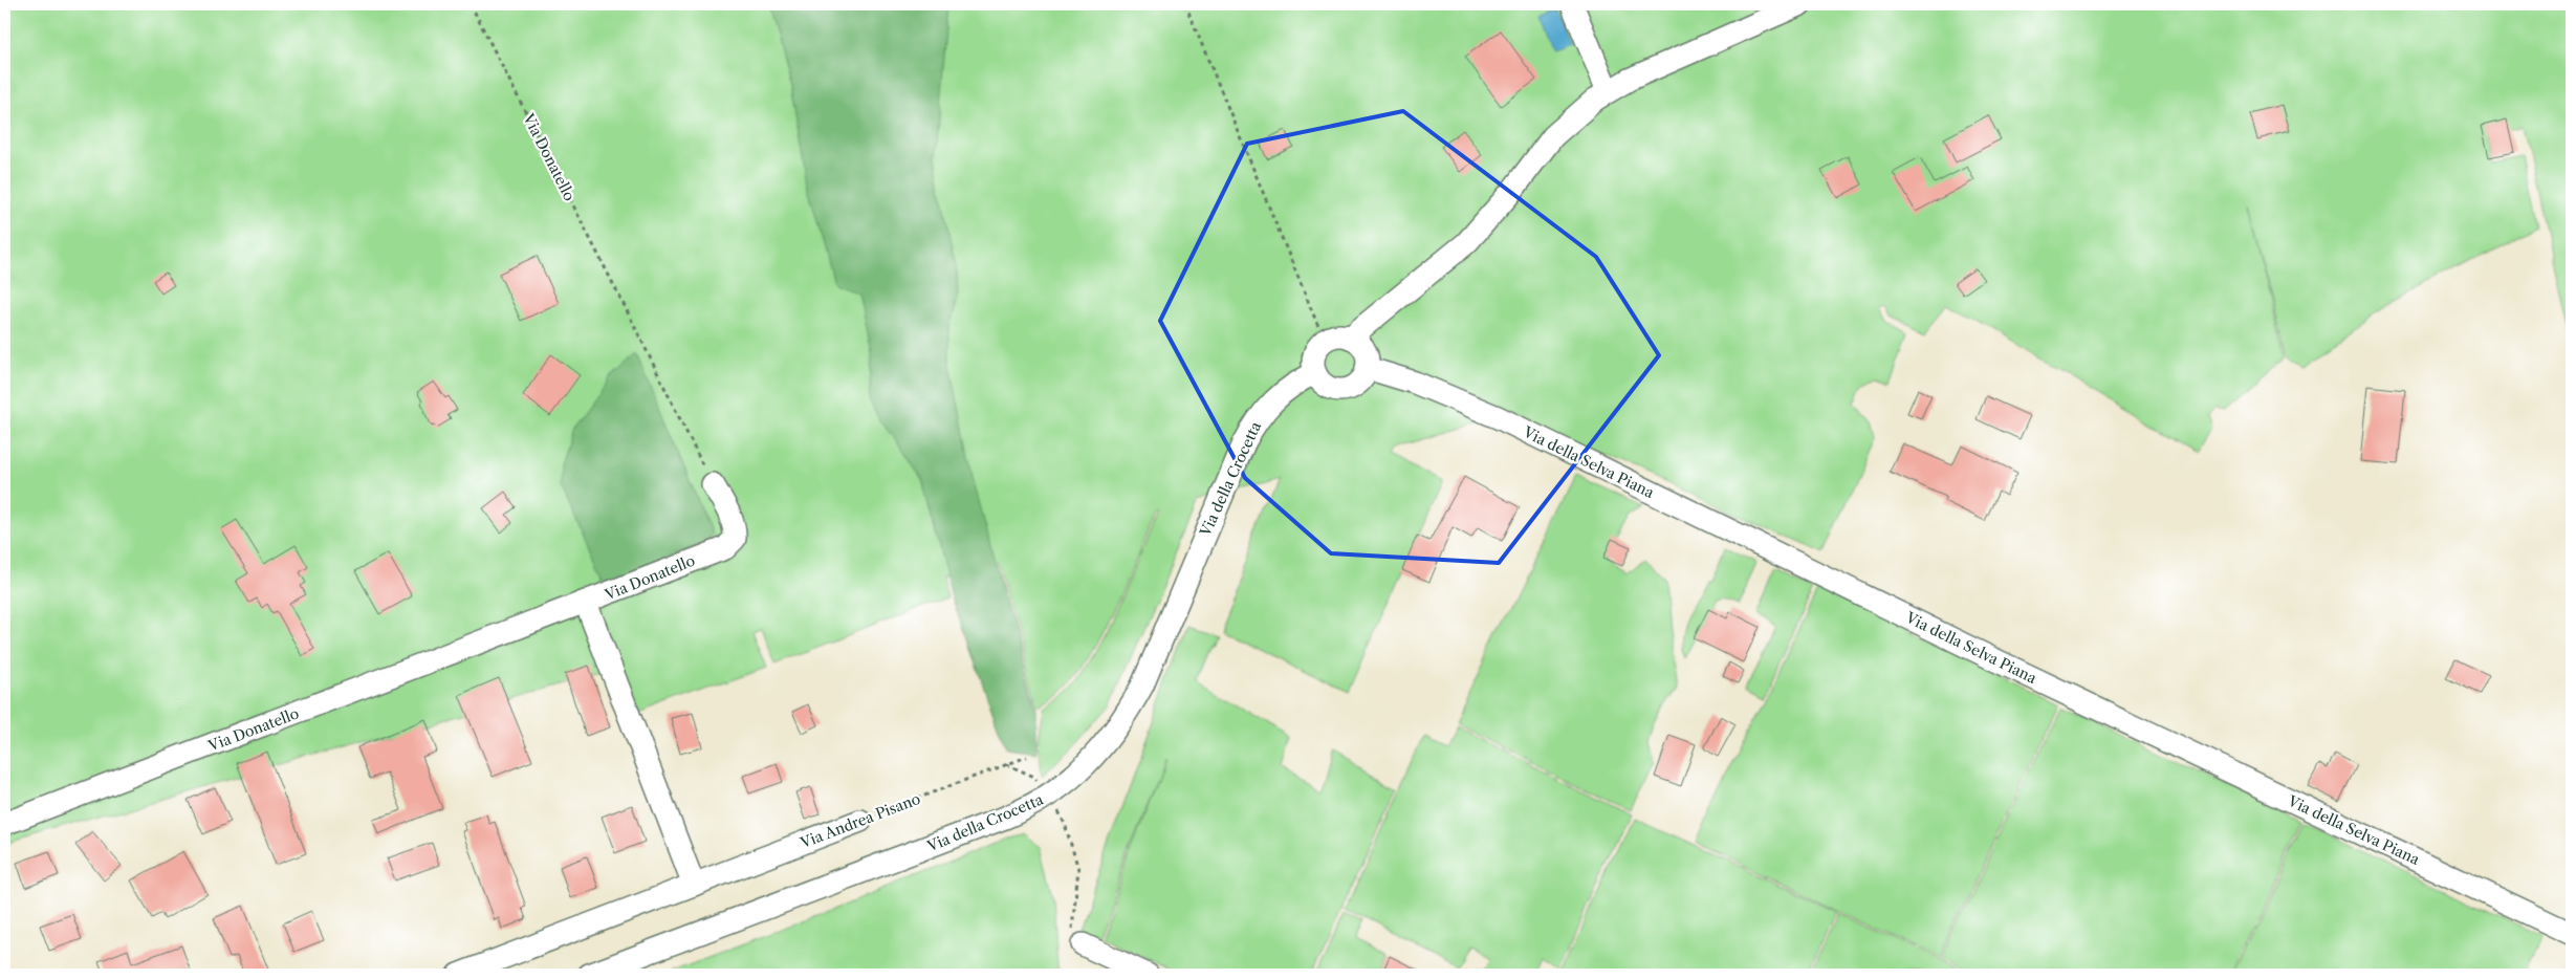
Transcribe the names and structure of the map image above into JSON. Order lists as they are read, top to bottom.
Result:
{
  "streets": {
    "street": [
      "Via Donatello",
      "Via della Selva Piana",
      "Via della Crocetta",
      "Via Andrea Pisano"
    ]
  },
  "crossings": [
    ["Via della Selva Piana", "Via della Crocetta"]
  ]
}
